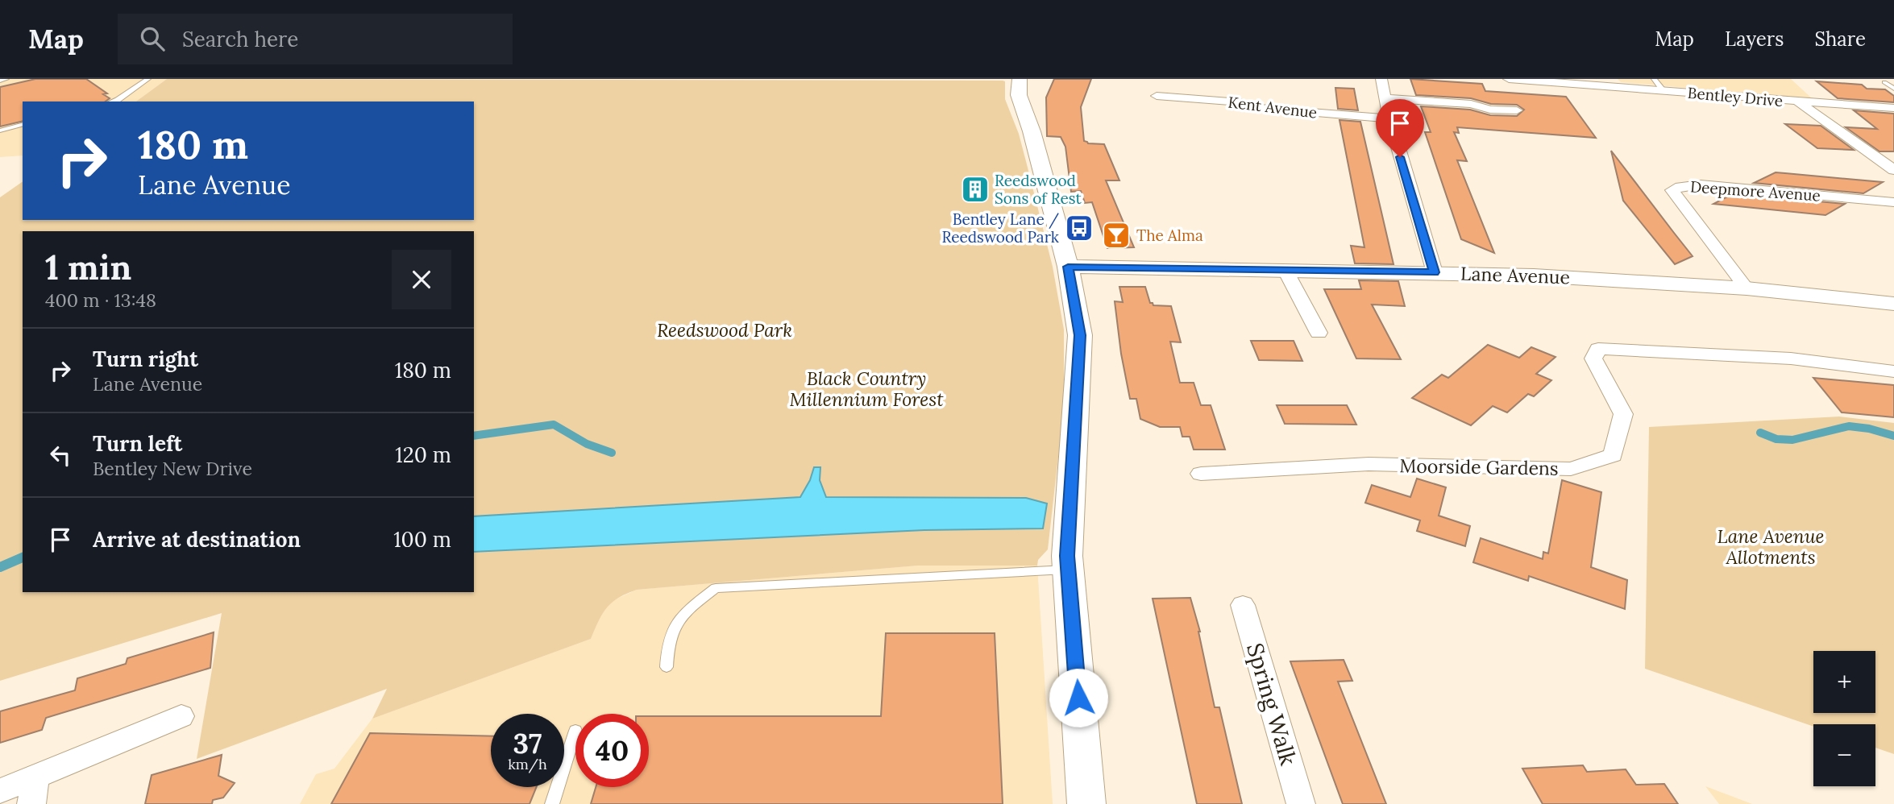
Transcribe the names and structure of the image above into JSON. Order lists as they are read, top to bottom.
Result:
{
  "streets": {
    "street": [
      "Bentley Drive",
      "Kent Avenue",
      "Deepmore Avenue",
      "Lane Avenue",
      "Moorside Gardens",
      "Spring Walk"
    ]
  },
  "crossings": [
    ["Deepmore Avenue", "Lane Avenue"]
  ],
  "parks": ["Reedswood Park", "Black Country Millennium Forest", "Lane Avenue Allotments"],
  "places": {
    "building": ["Reedswood Sons of Rest"],
    "bus stop": ["Bentley Lane / Reedswood Park"],
    "bar": ["The Alma"]
  },
  "page": {
    "header": "Map",
    "search": "Search here",
    "nav": ["Map", "Layers", "Share"],
    "turn": ["180 m", "Lane Avenue"],
    "heading": ["1 min", "400 m · 13:48"],
    "list": [
      {
        "name": "Turn right",
        "note": "Lane Avenue",
        "value": "180 m"
      },
      {
        "name": "Turn left",
        "note": "Bentley New Drive",
        "value": "120 m"
      },
      {
        "name": "Arrive at destination",
        "value": "100 m"
      }
    ],
    "map_buttons": ["+", "−"],
    "speed": "37 km/h",
    "limit": "40"
  }
}
